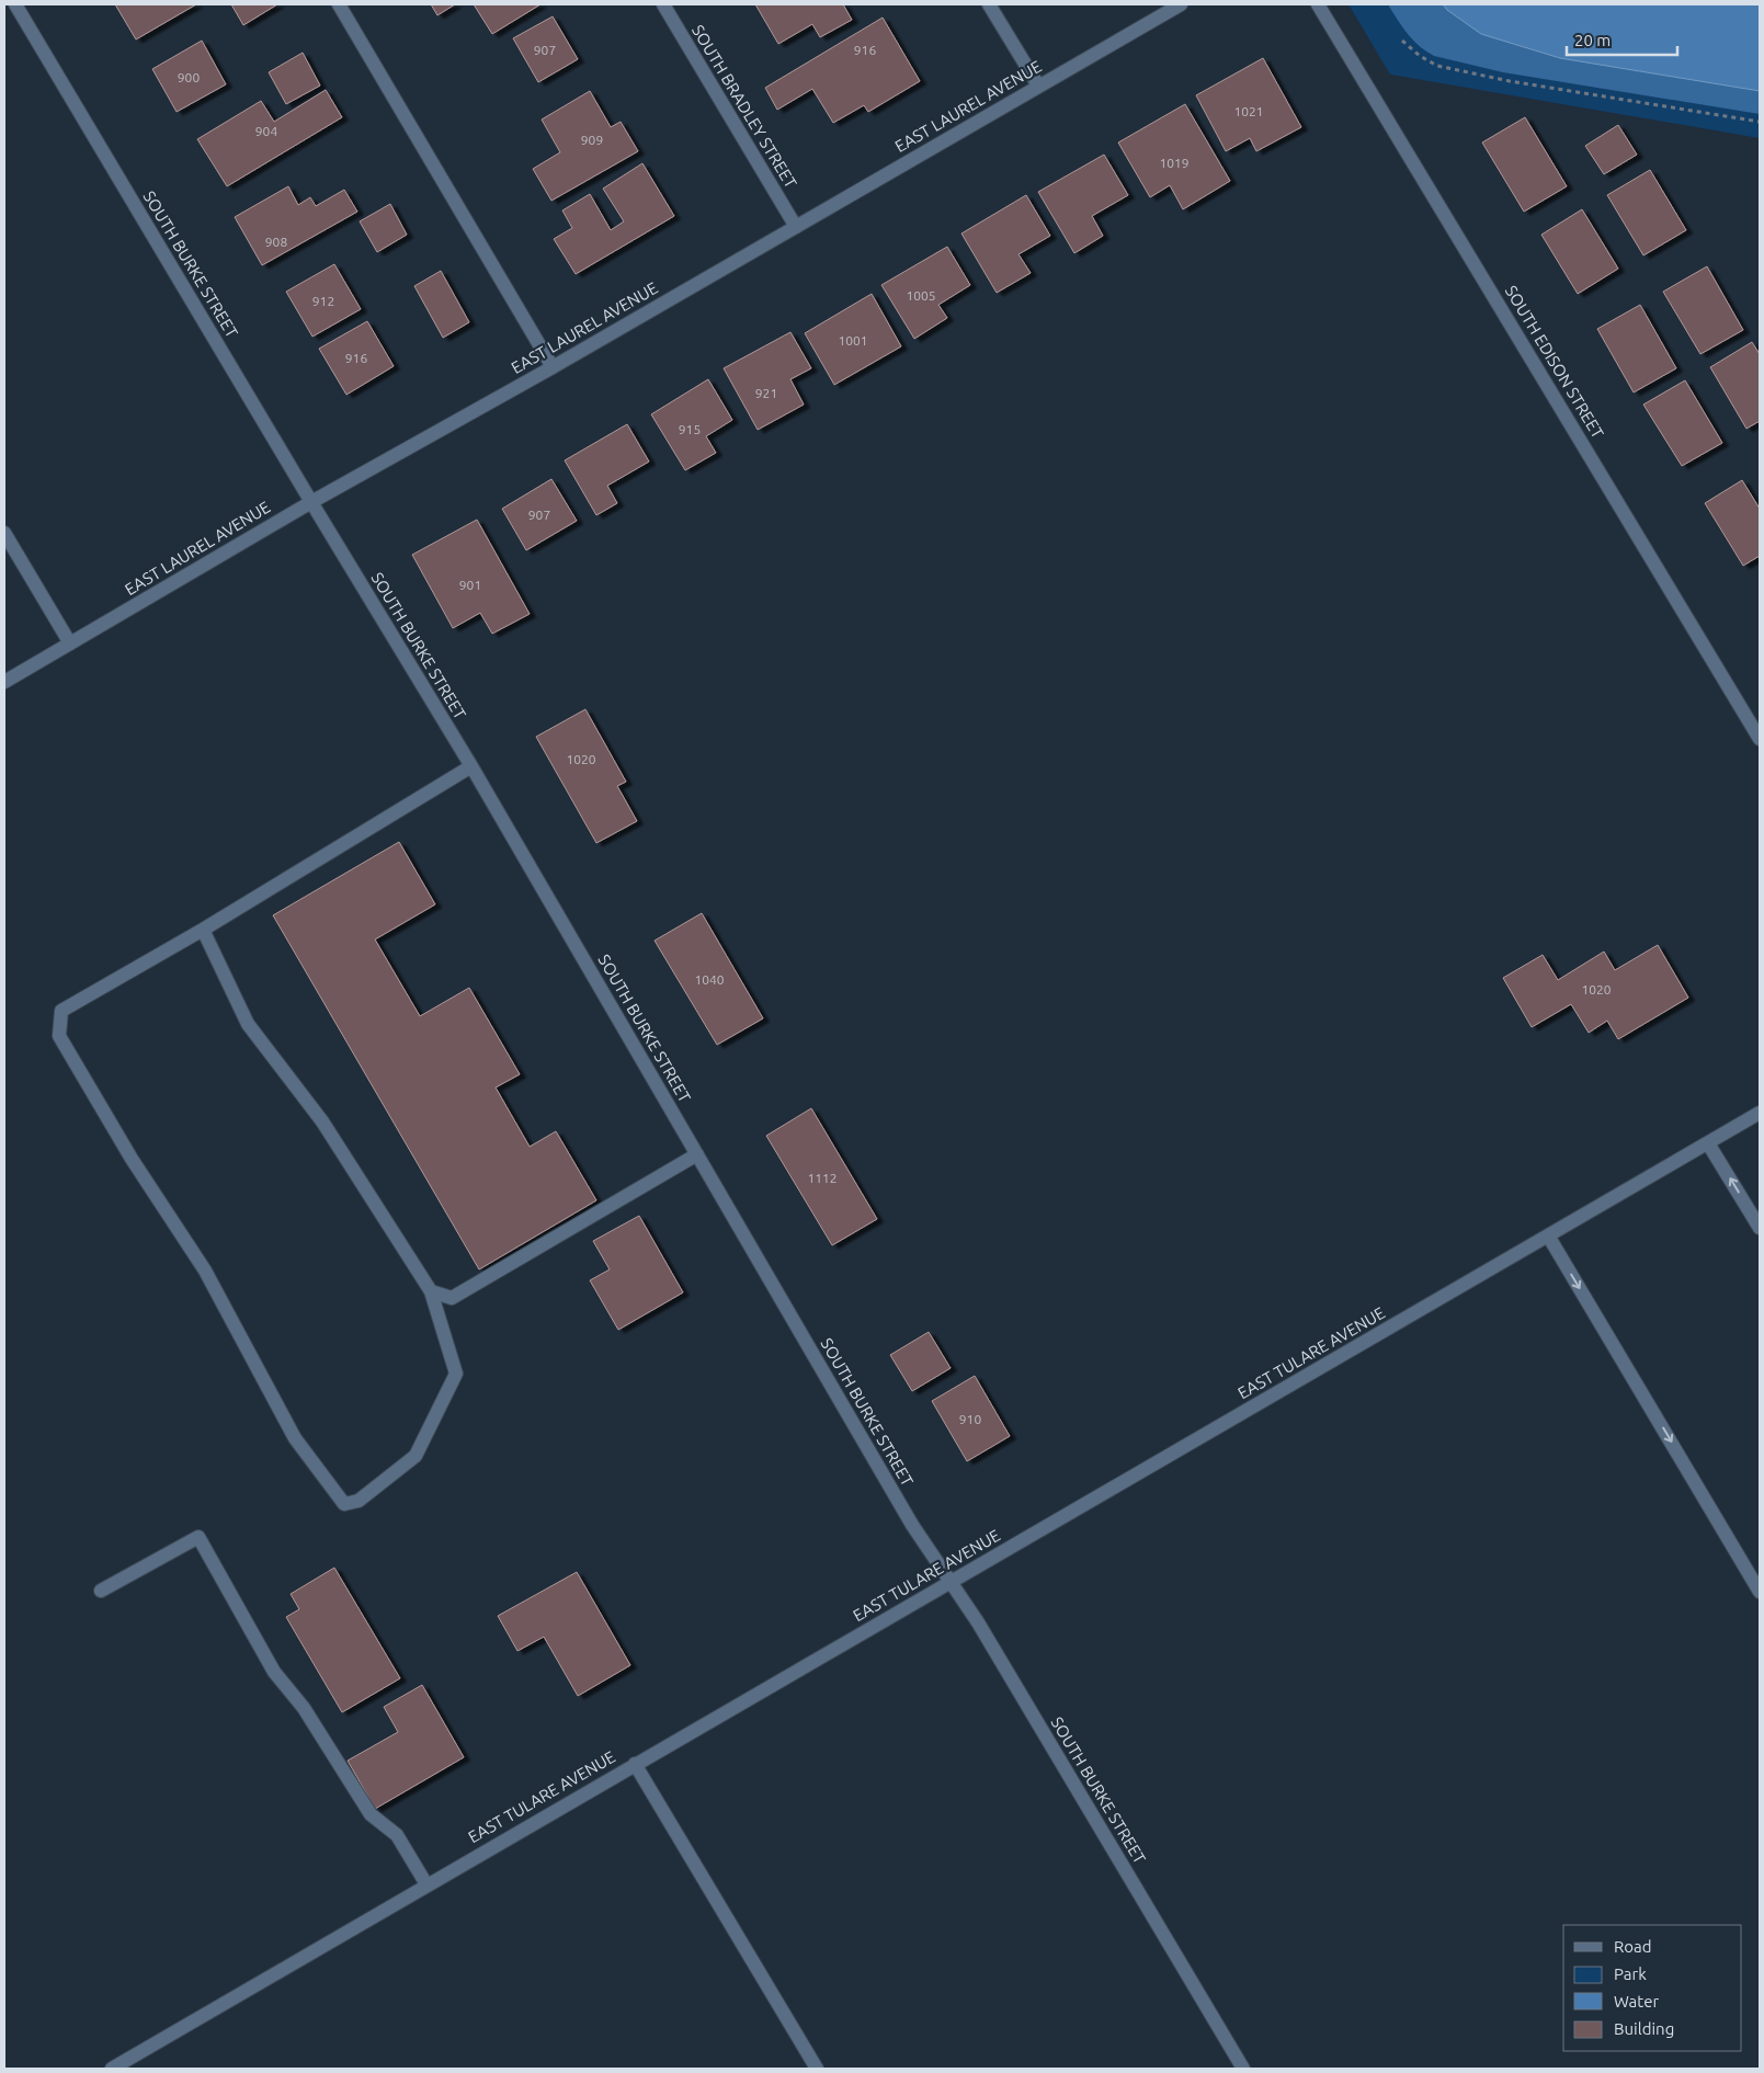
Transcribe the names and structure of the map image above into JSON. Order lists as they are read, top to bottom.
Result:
{
  "streets": {
    "street": [
      "SOUTH BRADLEY STREET",
      "EAST LAUREL AVENUE",
      "SOUTH BURKE STREET",
      "SOUTH EDISON STREET",
      "EAST TULARE AVENUE"
    ]
  },
  "crossings": [
    ["SOUTH BRADLEY STREET", "EAST LAUREL AVENUE"],
    ["EAST LAUREL AVENUE", "SOUTH BURKE STREET"],
    ["SOUTH BURKE STREET", "EAST TULARE AVENUE"]
  ],
  "house_numbers": [
    "907",
    "916",
    "900",
    "1021",
    "904",
    "909",
    "1019",
    "908",
    "1005",
    "912",
    "1001",
    "916",
    "921",
    "915",
    "907",
    "901",
    "1020",
    "1040",
    "1020",
    "1112",
    "910"
  ],
  "legend": [
    "Road",
    "Park",
    "Water",
    "Building"
  ],
  "scale_bar": "20 m"
}
